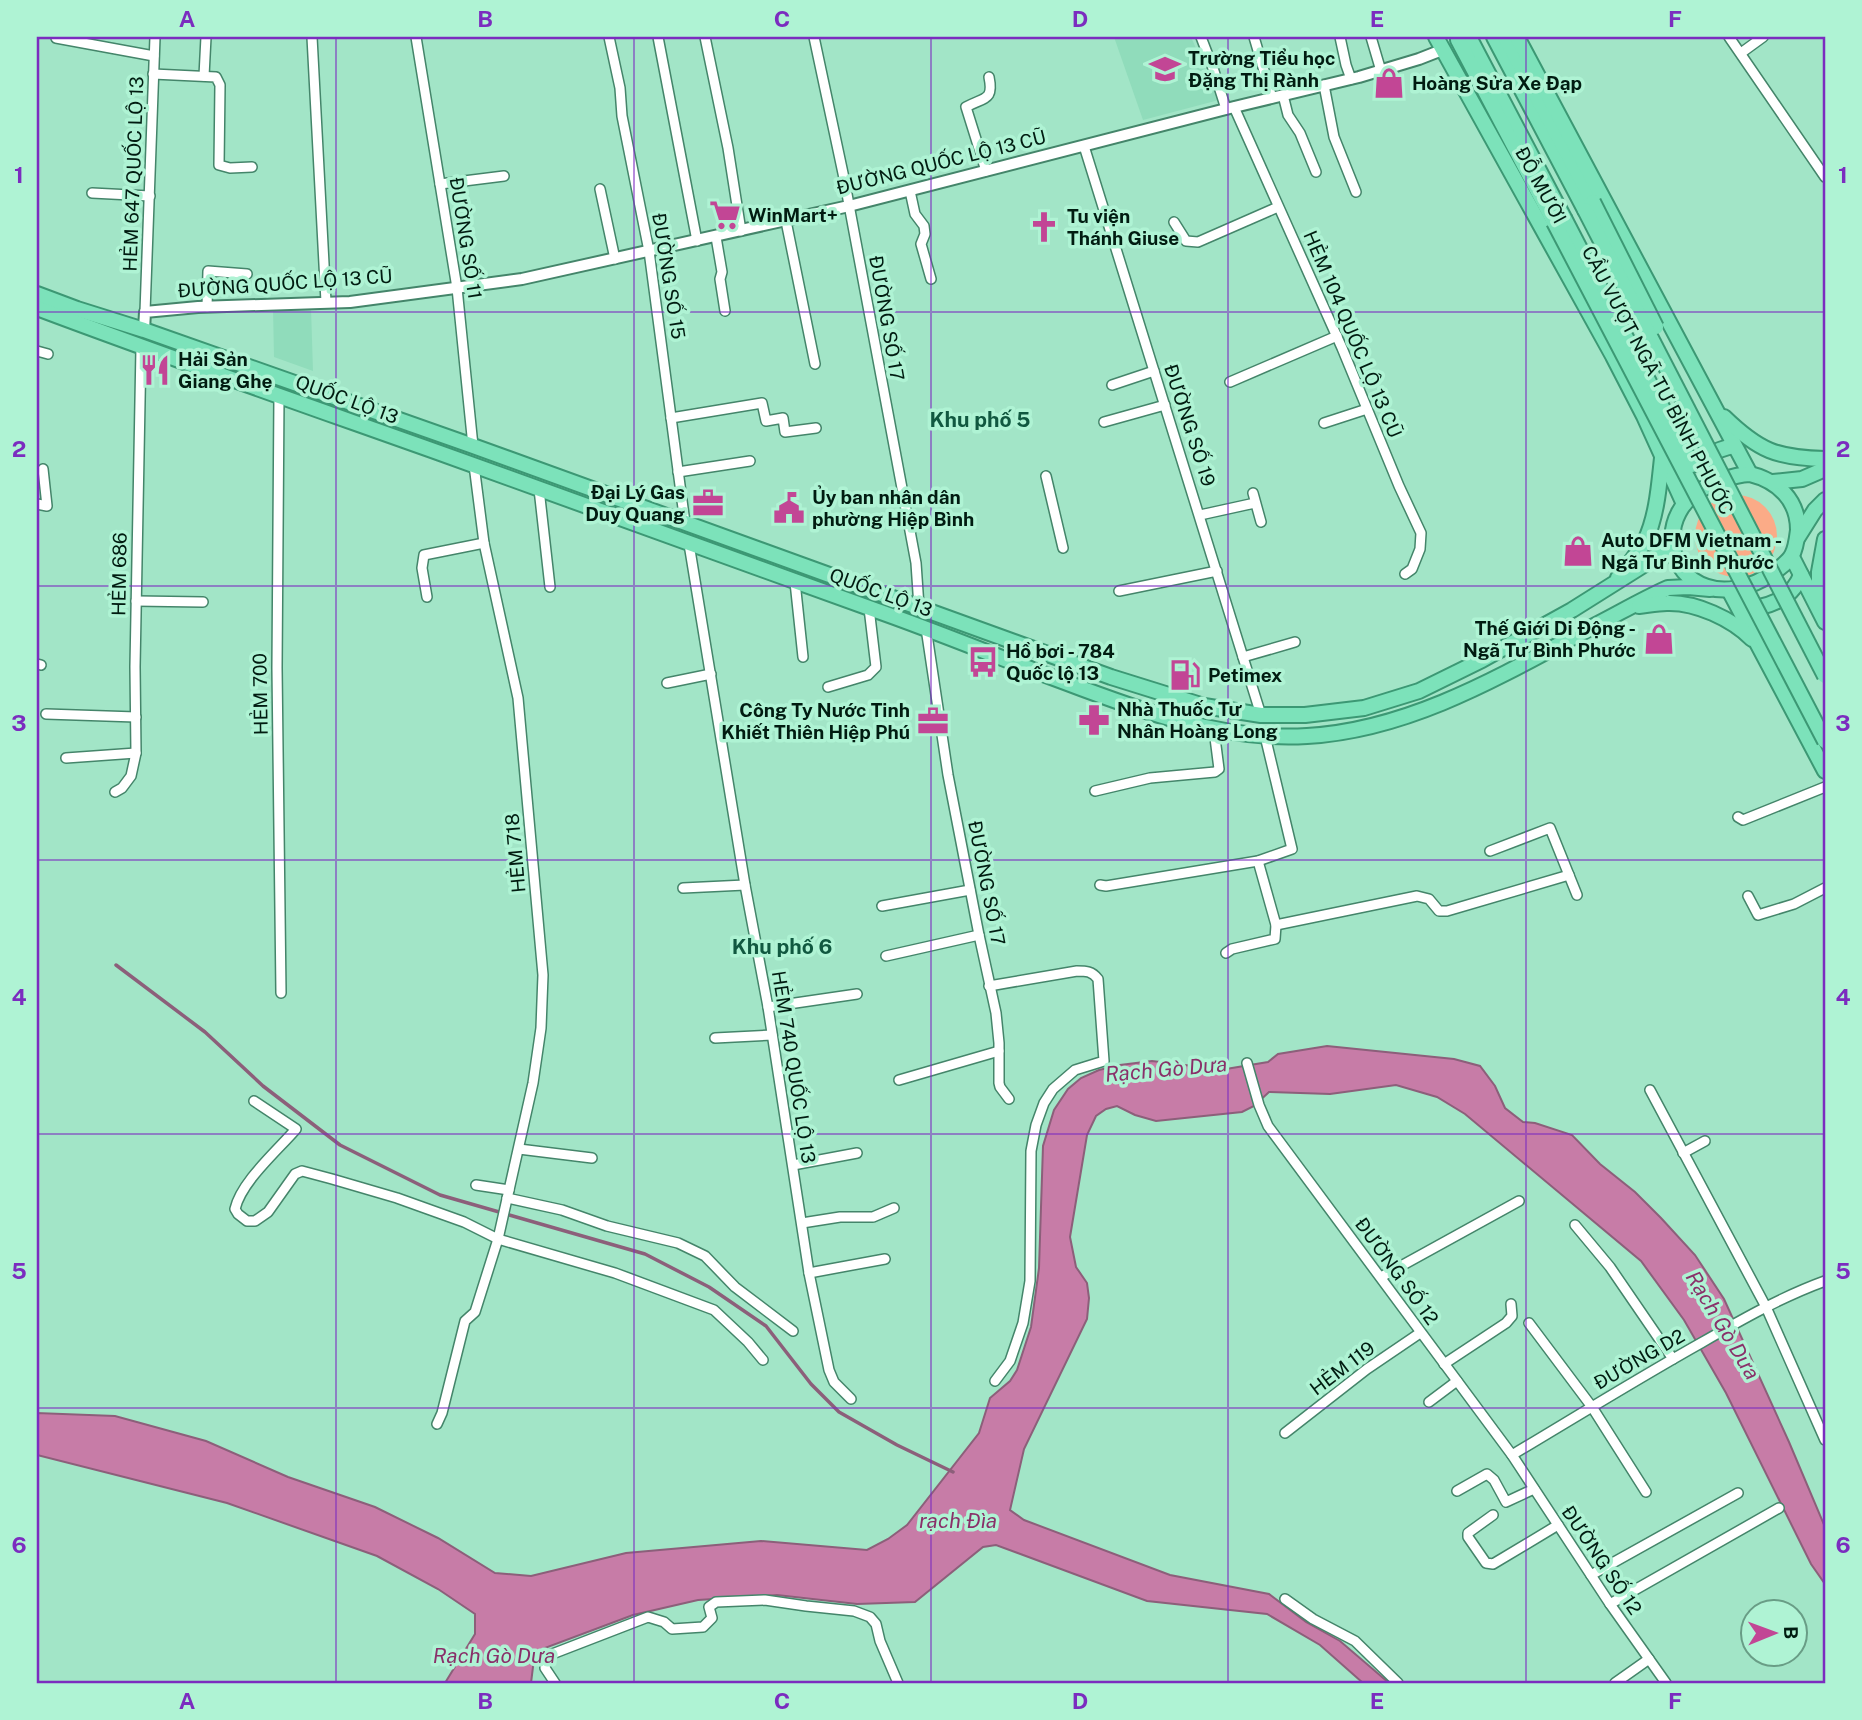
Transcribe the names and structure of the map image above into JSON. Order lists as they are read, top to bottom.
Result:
{
  "streets": {
    "highway": [
      "ĐƯỜNG QUỐC LỘ 13 CŨ",
      "ĐỖ MƯỜI",
      "CẦU VƯỢT NGÃ TƯ BÌNH PHƯỚC",
      "QUỐC LỘ 13"
    ],
    "street": [
      "HẺM 647 QUỐC LỘ 13",
      "ĐƯỜNG SỐ 11",
      "ĐƯỜNG SỐ 15",
      "ĐƯỜNG SỐ 17",
      "HẺM 104 QUỐC LỘ 13 CŨ",
      "ĐƯỜNG SỐ 19",
      "HẺM 686",
      "HẺM 700",
      "HẺM 718",
      "HẺM 740 QUỐC LỘ 13",
      "ĐƯỜNG SỐ 12",
      "ĐƯỜNG D2",
      "HẺM 119"
    ]
  },
  "crossings": [
    ["ĐƯỜNG QUỐC LỘ 13 CŨ", "HẺM 647 QUỐC LỘ 13"],
    ["ĐƯỜNG QUỐC LỘ 13 CŨ", "ĐỖ MƯỜI"],
    ["ĐƯỜNG QUỐC LỘ 13 CŨ", "ĐƯỜNG SỐ 11"],
    ["ĐƯỜNG QUỐC LỘ 13 CŨ", "ĐƯỜNG SỐ 15"],
    ["ĐƯỜNG QUỐC LỘ 13 CŨ", "ĐƯỜNG SỐ 17"],
    ["ĐƯỜNG QUỐC LỘ 13 CŨ", "HẺM 104 QUỐC LỘ 13 CŨ"],
    ["ĐƯỜNG QUỐC LỘ 13 CŨ", "ĐƯỜNG SỐ 19"],
    ["ĐỖ MƯỜI", "CẦU VƯỢT NGÃ TƯ BÌNH PHƯỚC"],
    ["ĐỖ MƯỜI", "QUỐC LỘ 13"],
    ["ĐƯỜNG SỐ 11", "QUỐC LỘ 13"],
    ["ĐƯỜNG SỐ 15", "QUỐC LỘ 13"],
    ["ĐƯỜNG SỐ 17", "QUỐC LỘ 13"],
    ["QUỐC LỘ 13", "ĐƯỜNG SỐ 19"],
    ["QUỐC LỘ 13", "HẺM 686"],
    ["QUỐC LỘ 13", "HẺM 700"],
    ["QUỐC LỘ 13", "HẺM 718"],
    ["QUỐC LỘ 13", "HẺM 740 QUỐC LỘ 13"],
    ["ĐƯỜNG SỐ 12", "ĐƯỜNG D2"],
    ["ĐƯỜNG SỐ 12", "HẺM 119"]
  ],
  "districts": ["Khu phố 5", "Khu phố 6"],
  "water": ["Rạch Gò Dưa", "rạch Đìa"],
  "places": {
    "school or university": ["Trường Tiểu học Đặng Thị Rành"],
    "shop": ["Hoàng Sửa Xe Đạp", "Auto DFM Vietnam - Ngã Tư Bình Phước", "Thế Giới Di Động - Ngã Tư Bình Phước"],
    "supermarket": ["WinMart+"],
    "church": ["Tu viện Thánh Giuse"],
    "restaurant": ["Hải Sản Giang Ghẹ"],
    "office": ["Đại Lý Gas Duy Quang", "Công Ty Nước Tinh Khiết Thiên Hiệp Phú"],
    "public building": ["Ủy ban nhân dân phường Hiệp Bình"],
    "bus stop": ["Hồ bơi - 784 Quốc lộ 13"],
    "fuel station": ["Petimex"],
    "pharmacy": ["Nhà Thuốc Tư Nhân Hoàng Long"]
  },
  "north": "right",
  "grid": {
    "columns": [
      "A",
      "B",
      "C",
      "D",
      "E",
      "F"
    ],
    "rows": [
      "1",
      "2",
      "3",
      "4",
      "5",
      "6"
    ]
  }
}
